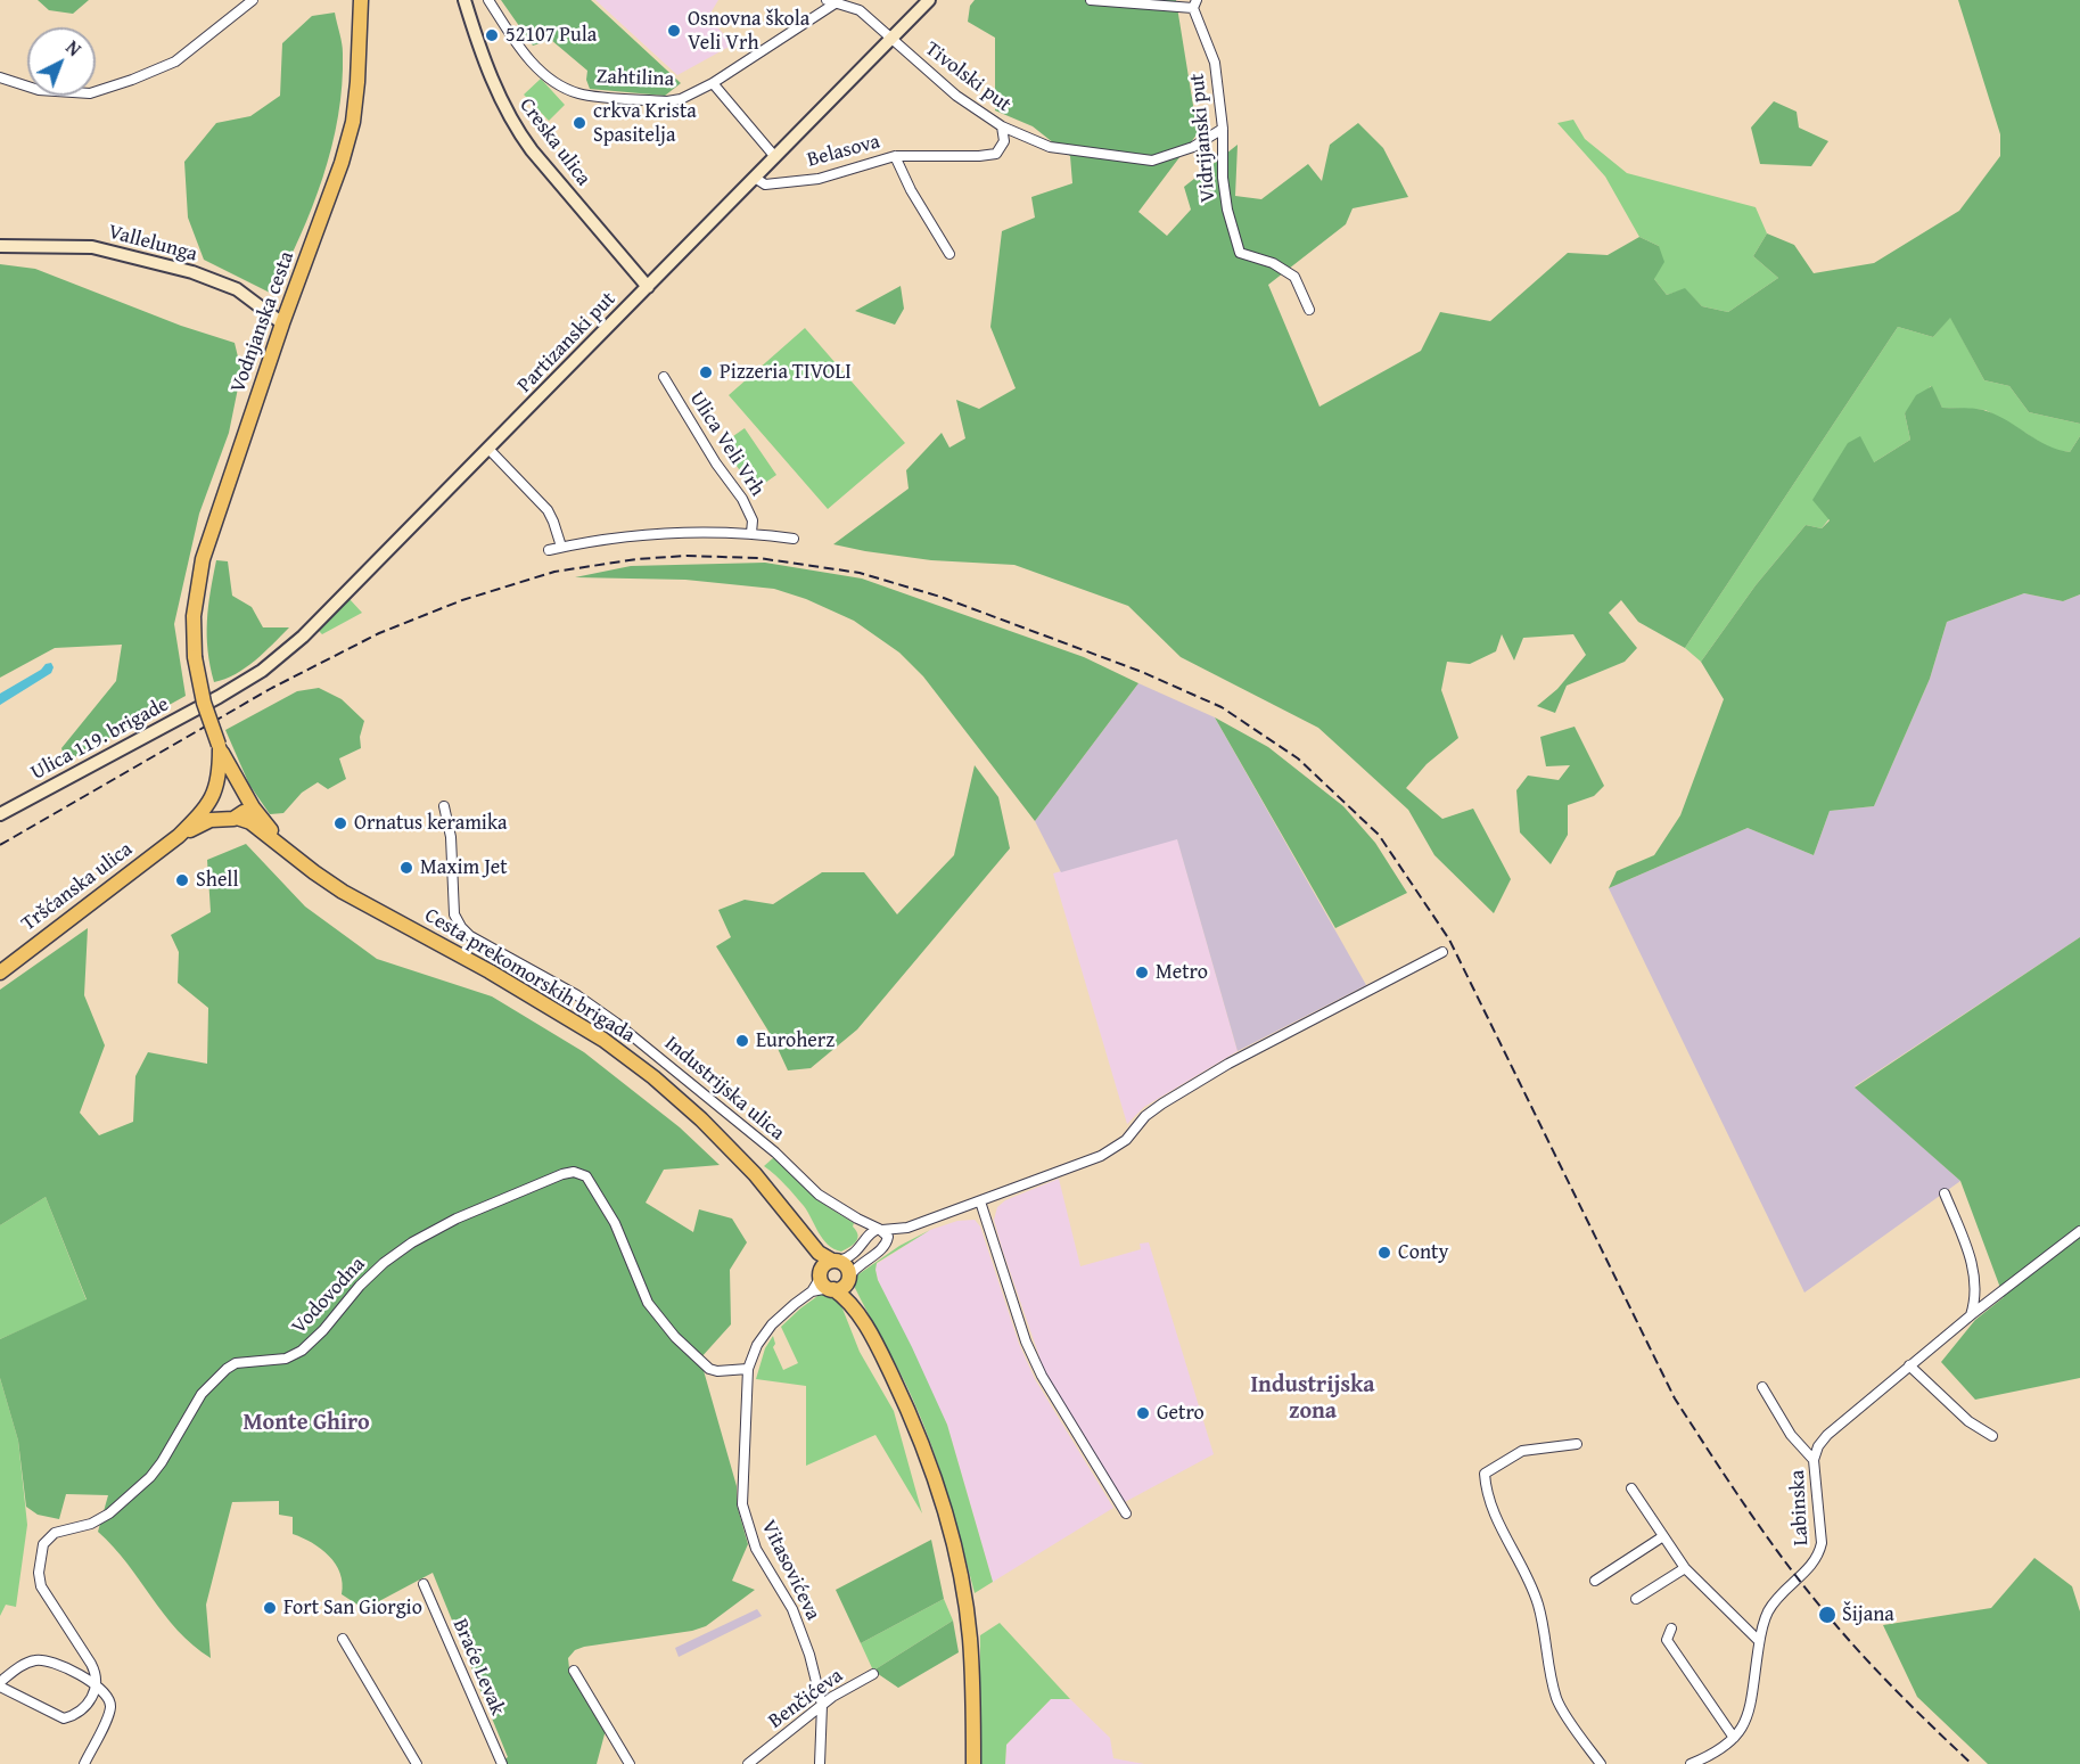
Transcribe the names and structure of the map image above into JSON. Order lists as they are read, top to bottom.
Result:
{
  "streets": {
    "main road": [
      "Creska ulica",
      "Vallelunga",
      "Vodnjanska cesta",
      "Partizanski put",
      "Ulica 119. brigade",
      "Tršćanska ulica",
      "Cesta prekomorskih brigada"
    ],
    "street": [
      "Tivolski put",
      "Zahtilina",
      "Vidrijanski put",
      "Belasova",
      "Ulica Veli Vrh",
      "Industrijska ulica",
      "Vodovodna",
      "Labinska",
      "Vitasovićeva",
      "Braće Levak",
      "Benčićeva"
    ]
  },
  "crossings": [
    ["Tivolski put", "Zahtilina"],
    ["Tivolski put", "Vidrijanski put"],
    ["Tivolski put", "Belasova"],
    ["Tivolski put", "Partizanski put"],
    ["Creska ulica", "Partizanski put"],
    ["Belasova", "Partizanski put"],
    ["Vallelunga", "Vodnjanska cesta"],
    ["Vodnjanska cesta", "Cesta prekomorskih brigada"],
    ["Partizanski put", "Ulica 119. brigade"],
    ["Cesta prekomorskih brigada", "Vitasovićeva"],
    ["Vodovodna", "Vitasovićeva"],
    ["Vitasovićeva", "Benčićeva"]
  ],
  "districts": ["Industrijska zona", "Monte Ghiro"],
  "places": [
    "Osnovna škola Veli Vrh",
    "52107 Pula",
    "crkva Krista Spasitelja",
    "Pizzeria TIVOLI",
    "Ornatus keramika",
    "Maxim Jet",
    "Shell",
    "Metro",
    "Euroherz",
    "Conty",
    "Getro",
    "Fort San Giorgio",
    "Šijana"
  ],
  "north": "top right"
}
